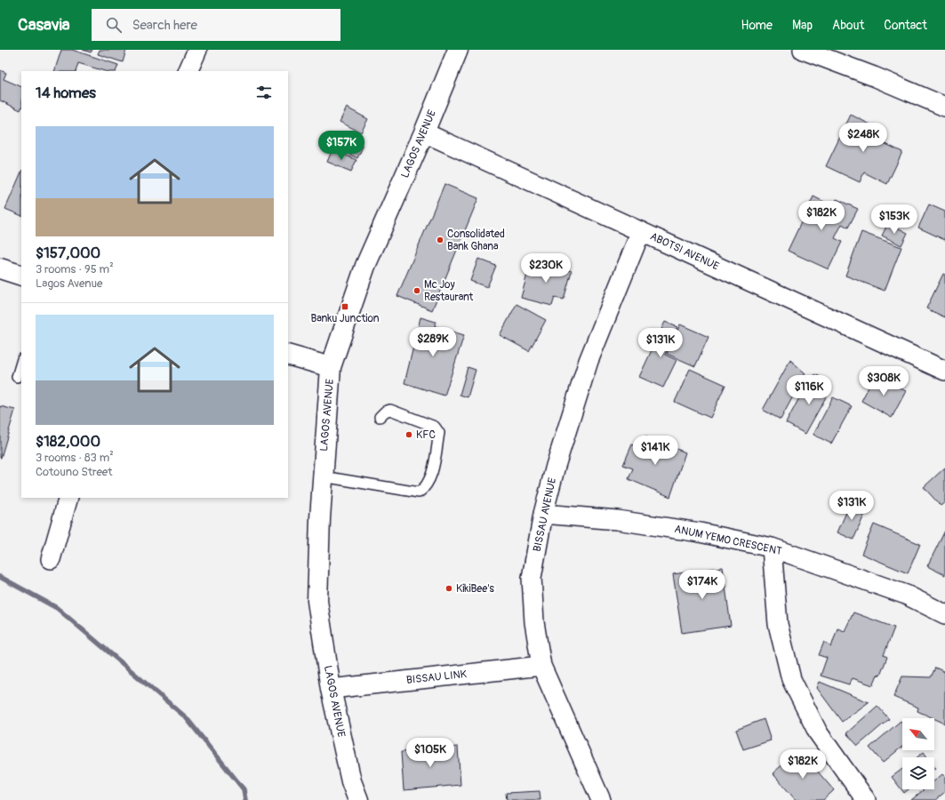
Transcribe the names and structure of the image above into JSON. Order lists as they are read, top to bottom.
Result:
{
  "streets": {
    "street": [
      "LAGOS AVENUE",
      "ABOTSI AVENUE",
      "BISSAU AVENUE",
      "ANUM YEMO CRESCENT",
      "BISSAU LINK"
    ]
  },
  "crossings": [
    ["LAGOS AVENUE", "ABOTSI AVENUE"],
    ["LAGOS AVENUE", "BISSAU LINK"],
    ["ABOTSI AVENUE", "BISSAU AVENUE"],
    ["BISSAU AVENUE", "ANUM YEMO CRESCENT"],
    ["BISSAU AVENUE", "BISSAU LINK"]
  ],
  "places": {
    "other": [
      "Consolidated Bank Ghana",
      "Mc Joy Restaurant",
      "KFC",
      "KikiBee's"
    ],
    "transit": ["Banku Junction"]
  },
  "north": "top left",
  "page": {
    "header": "Casavia",
    "search": "Search here",
    "nav": [
      "Home",
      "Map",
      "About",
      "Contact"
    ],
    "heading": "14 homes",
    "list": [
      {
        "name": "$157,000",
        "note": "3 rooms · 95 m² · Lagos Avenue"
      },
      {
        "name": "$182,000",
        "note": "3 rooms · 83 m² · Cotouno Street"
      }
    ],
    "price": [
      "$248K",
      "$157K",
      "$182K",
      "$153K",
      "$230K",
      "$289K",
      "$131K",
      "$308K",
      "$116K",
      "$141K",
      "$131K",
      "$174K",
      "$105K",
      "$182K"
    ]
  }
}
